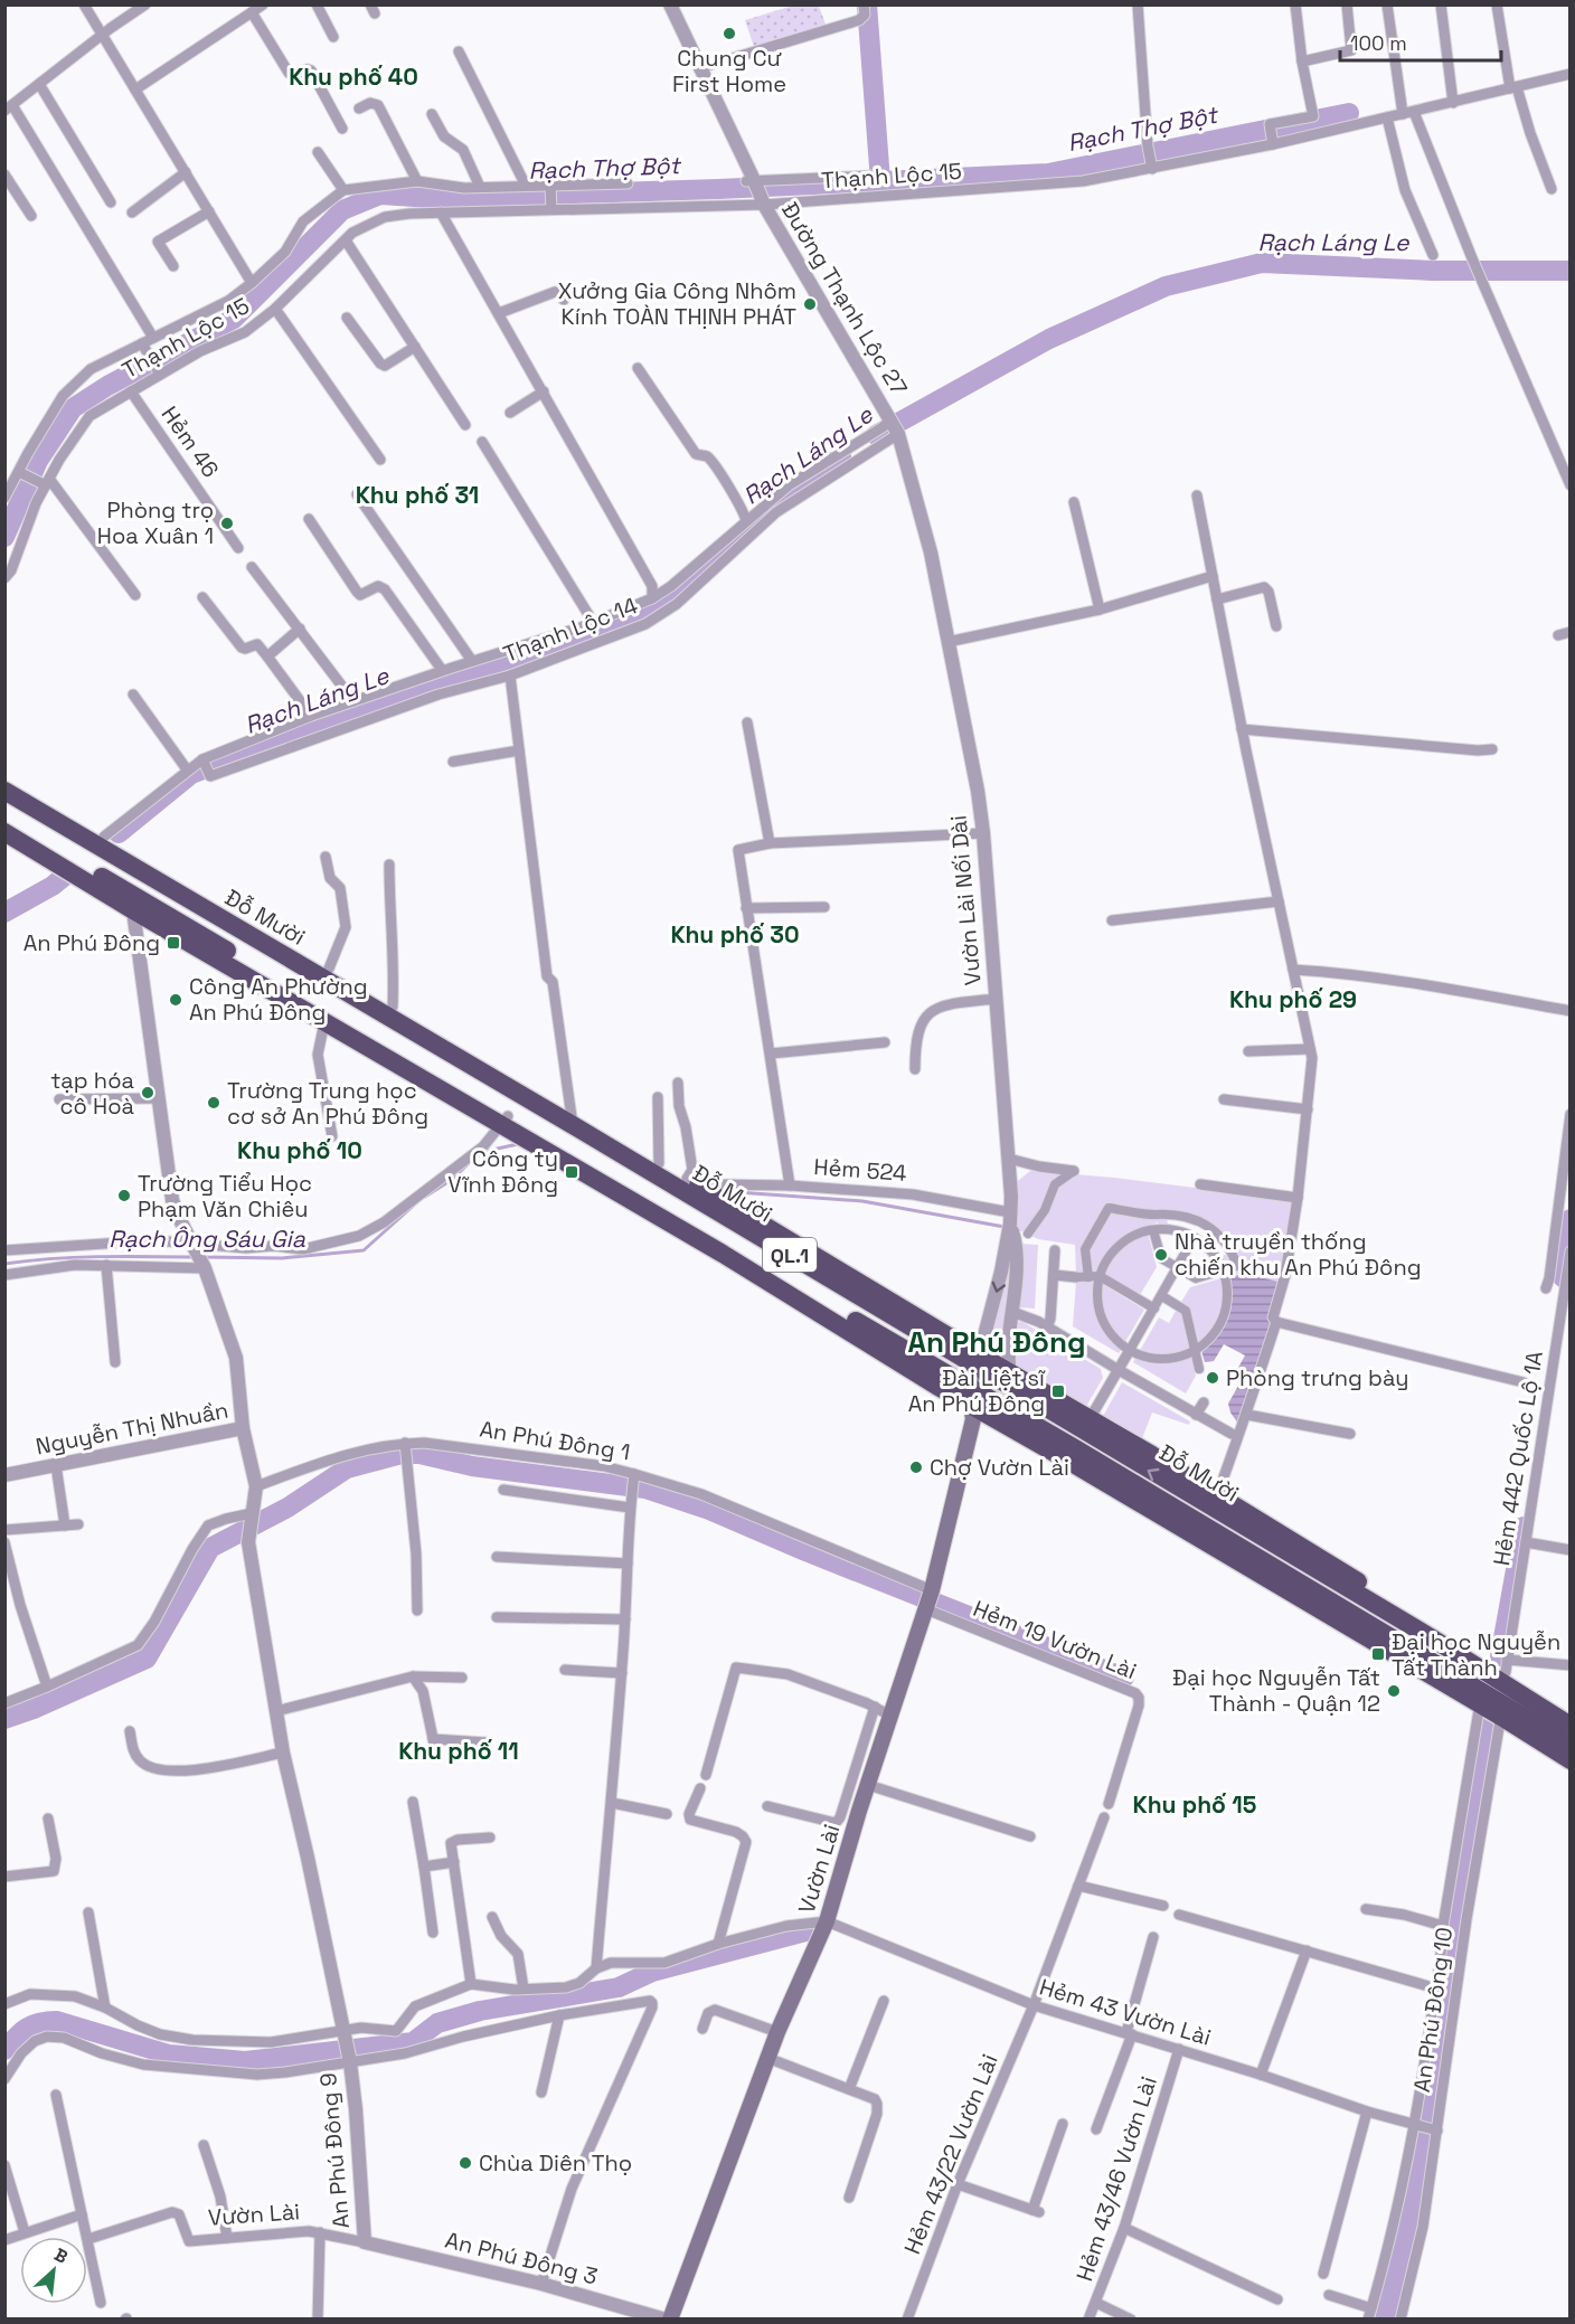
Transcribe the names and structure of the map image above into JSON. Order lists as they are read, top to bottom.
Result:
{
  "streets": {
    "highway": ["Đỗ Mười", "QL.1"],
    "main road": ["Vườn Lài"],
    "street": [
      "Thạnh Lộc 15",
      "Đường Thạnh Lộc 27",
      "Hẻm 46",
      "Thạnh Lộc 14",
      "Vườn Lài Nối Dài",
      "Hẻm 524",
      "Nguyễn Thị Nhuần",
      "An Phú Đông 1",
      "Hẻm 442 Quốc Lộ 1A",
      "Hẻm 19 Vườn Lài",
      "An Phú Đông 10",
      "Hẻm 43 Vườn Lài",
      "An Phú Đông 9",
      "Hẻm 43/22 Vườn Lài",
      "Hẻm 43/46 Vườn Lài",
      "An Phú Đông 3"
    ]
  },
  "crossings": [
    ["Thạnh Lộc 15", "Đường Thạnh Lộc 27"],
    ["Thạnh Lộc 15", "Hẻm 46"],
    ["Thạnh Lộc 15", "Thạnh Lộc 14"],
    ["Đường Thạnh Lộc 27", "Thạnh Lộc 14"],
    ["Đường Thạnh Lộc 27", "Vườn Lài Nối Dài"],
    ["Thạnh Lộc 14", "Vườn Lài Nối Dài"],
    ["Thạnh Lộc 14", "Đỗ Mười"],
    ["Vườn Lài Nối Dài", "Đỗ Mười"],
    ["Vườn Lài Nối Dài", "Hẻm 524"],
    ["Vườn Lài Nối Dài", "Vườn Lài"],
    ["Đỗ Mười", "Hẻm 524"],
    ["Đỗ Mười", "Nguyễn Thị Nhuần"],
    ["Đỗ Mười", "Hẻm 442 Quốc Lộ 1A"],
    ["Đỗ Mười", "Vườn Lài"],
    ["Đỗ Mười", "An Phú Đông 10"],
    ["Hẻm 524", "Vườn Lài"],
    ["An Phú Đông 1", "Hẻm 19 Vườn Lài"],
    ["An Phú Đông 1", "Vườn Lài"],
    ["An Phú Đông 1", "An Phú Đông 9"],
    ["Hẻm 19 Vườn Lài", "Vườn Lài"],
    ["Vườn Lài", "Hẻm 43 Vườn Lài"],
    ["Vườn Lài", "An Phú Đông 9"],
    ["Vườn Lài", "An Phú Đông 3"],
    ["An Phú Đông 10", "Hẻm 43 Vườn Lài"],
    ["Hẻm 43 Vườn Lài", "Hẻm 43/22 Vườn Lài"],
    ["Hẻm 43 Vườn Lài", "Hẻm 43/46 Vườn Lài"],
    ["An Phú Đông 9", "An Phú Đông 3"]
  ],
  "districts": [
    "Khu phố 40",
    "Khu phố 31",
    "Khu phố 30",
    "Khu phố 29",
    "Khu phố 10",
    "An Phú Đông",
    "Khu phố 11",
    "Khu phố 15"
  ],
  "water": ["Rạch Thợ Bột", "Rạch Láng Le", "Rạch Ông Sáu Gia"],
  "places": {
    "other": [
      "Chung Cư First Home",
      "Xưởng Gia Công Nhôm Kính TOÀN THỊNH PHÁT",
      "Phòng trọ Hoa Xuân 1",
      "Công An Phường An Phú Đông",
      "tạp hóa cô Hoà",
      "Trường Trung học cơ sở An Phú Đông",
      "Trường Tiểu Học Phạm Văn Chiêu",
      "Nhà truyền thống chiến khu An Phú Đông",
      "Phòng trưng bày",
      "Chợ Vườn Lài",
      "Đại học Nguyễn Tất Thành - Quận 12",
      "Chùa Diên Thọ"
    ],
    "transit": [
      "An Phú Đông",
      "Công ty Vĩnh Đông",
      "Đài Liệt sĩ An Phú Đông",
      "Đại học Nguyễn Tất Thành"
    ]
  },
  "scale_bar": "100 m",
  "north": "top right"
}
